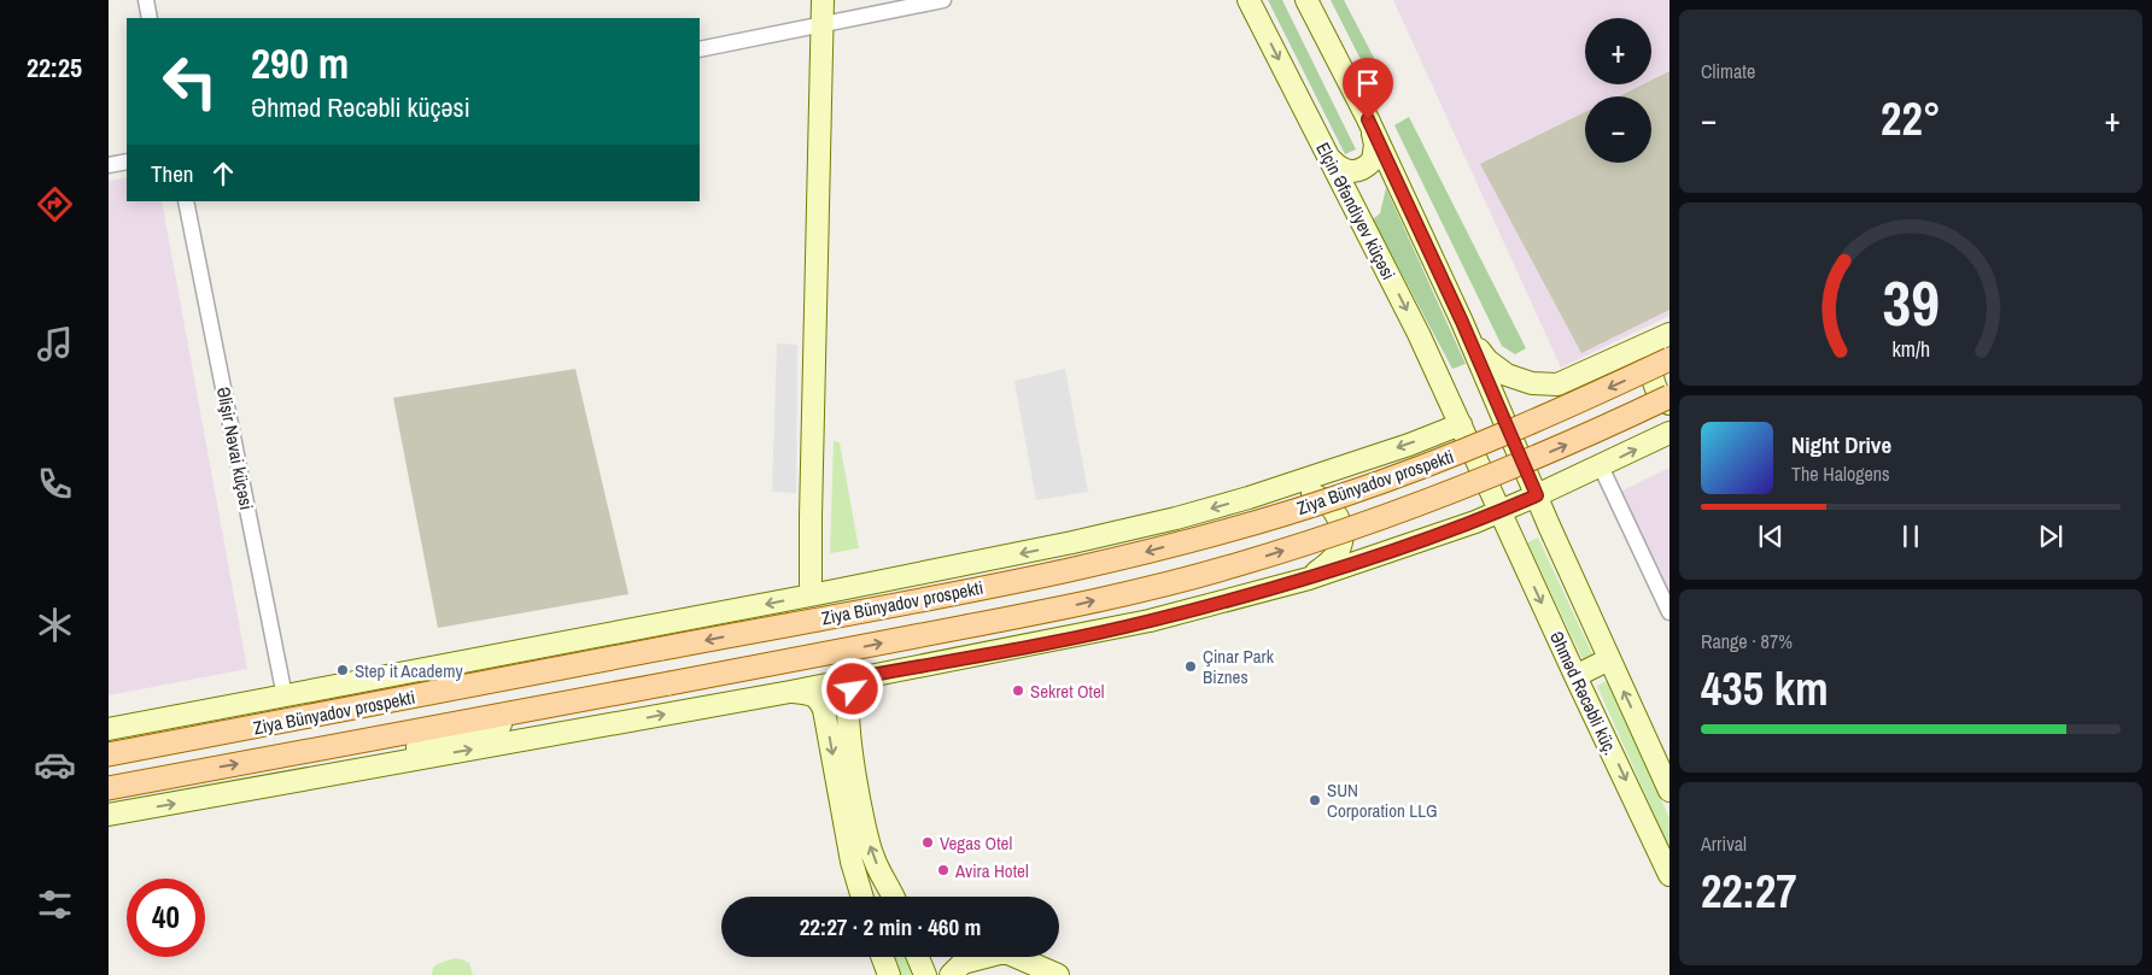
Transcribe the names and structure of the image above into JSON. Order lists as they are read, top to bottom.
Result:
{
  "streets": {
    "main road": ["Elçin Əfəndiyev küçəsi", "Ziya Bünyadov prospekti", "Əhməd Rəcəbli küç."],
    "street": ["Əlişir Nəvai küçəsi"]
  },
  "crossings": [
    ["Elçin Əfəndiyev küçəsi", "Ziya Bünyadov prospekti"],
    ["Elçin Əfəndiyev küçəsi", "Əhməd Rəcəbli küç."],
    ["Əlişir Nəvai küçəsi", "Ziya Bünyadov prospekti"]
  ],
  "places": [
    "Çinar Park Biznes",
    "Step it Academy",
    "Sekret Otel",
    "SUN Corporation LLG",
    "Vegas Otel",
    "Avira Hotel"
  ],
  "page": {
    "tabs": "22:25",
    "tile": [
      "Climate",
      ["Range · 87%", "435 km"],
      ["Arrival", "22:27"]
    ],
    "map_buttons": ["+", "−"],
    "turn": ["290 m", "Əhməd Rəcəbli küçəsi"],
    "heat": ["−", "22°", "+"],
    "then": "Then",
    "song": ["Night Drive", "The Halogens"],
    "limit": "40",
    "trip": "22:27 · 2 min · 460 m",
    "gauge": ["39", "km/h"]
  }
}
